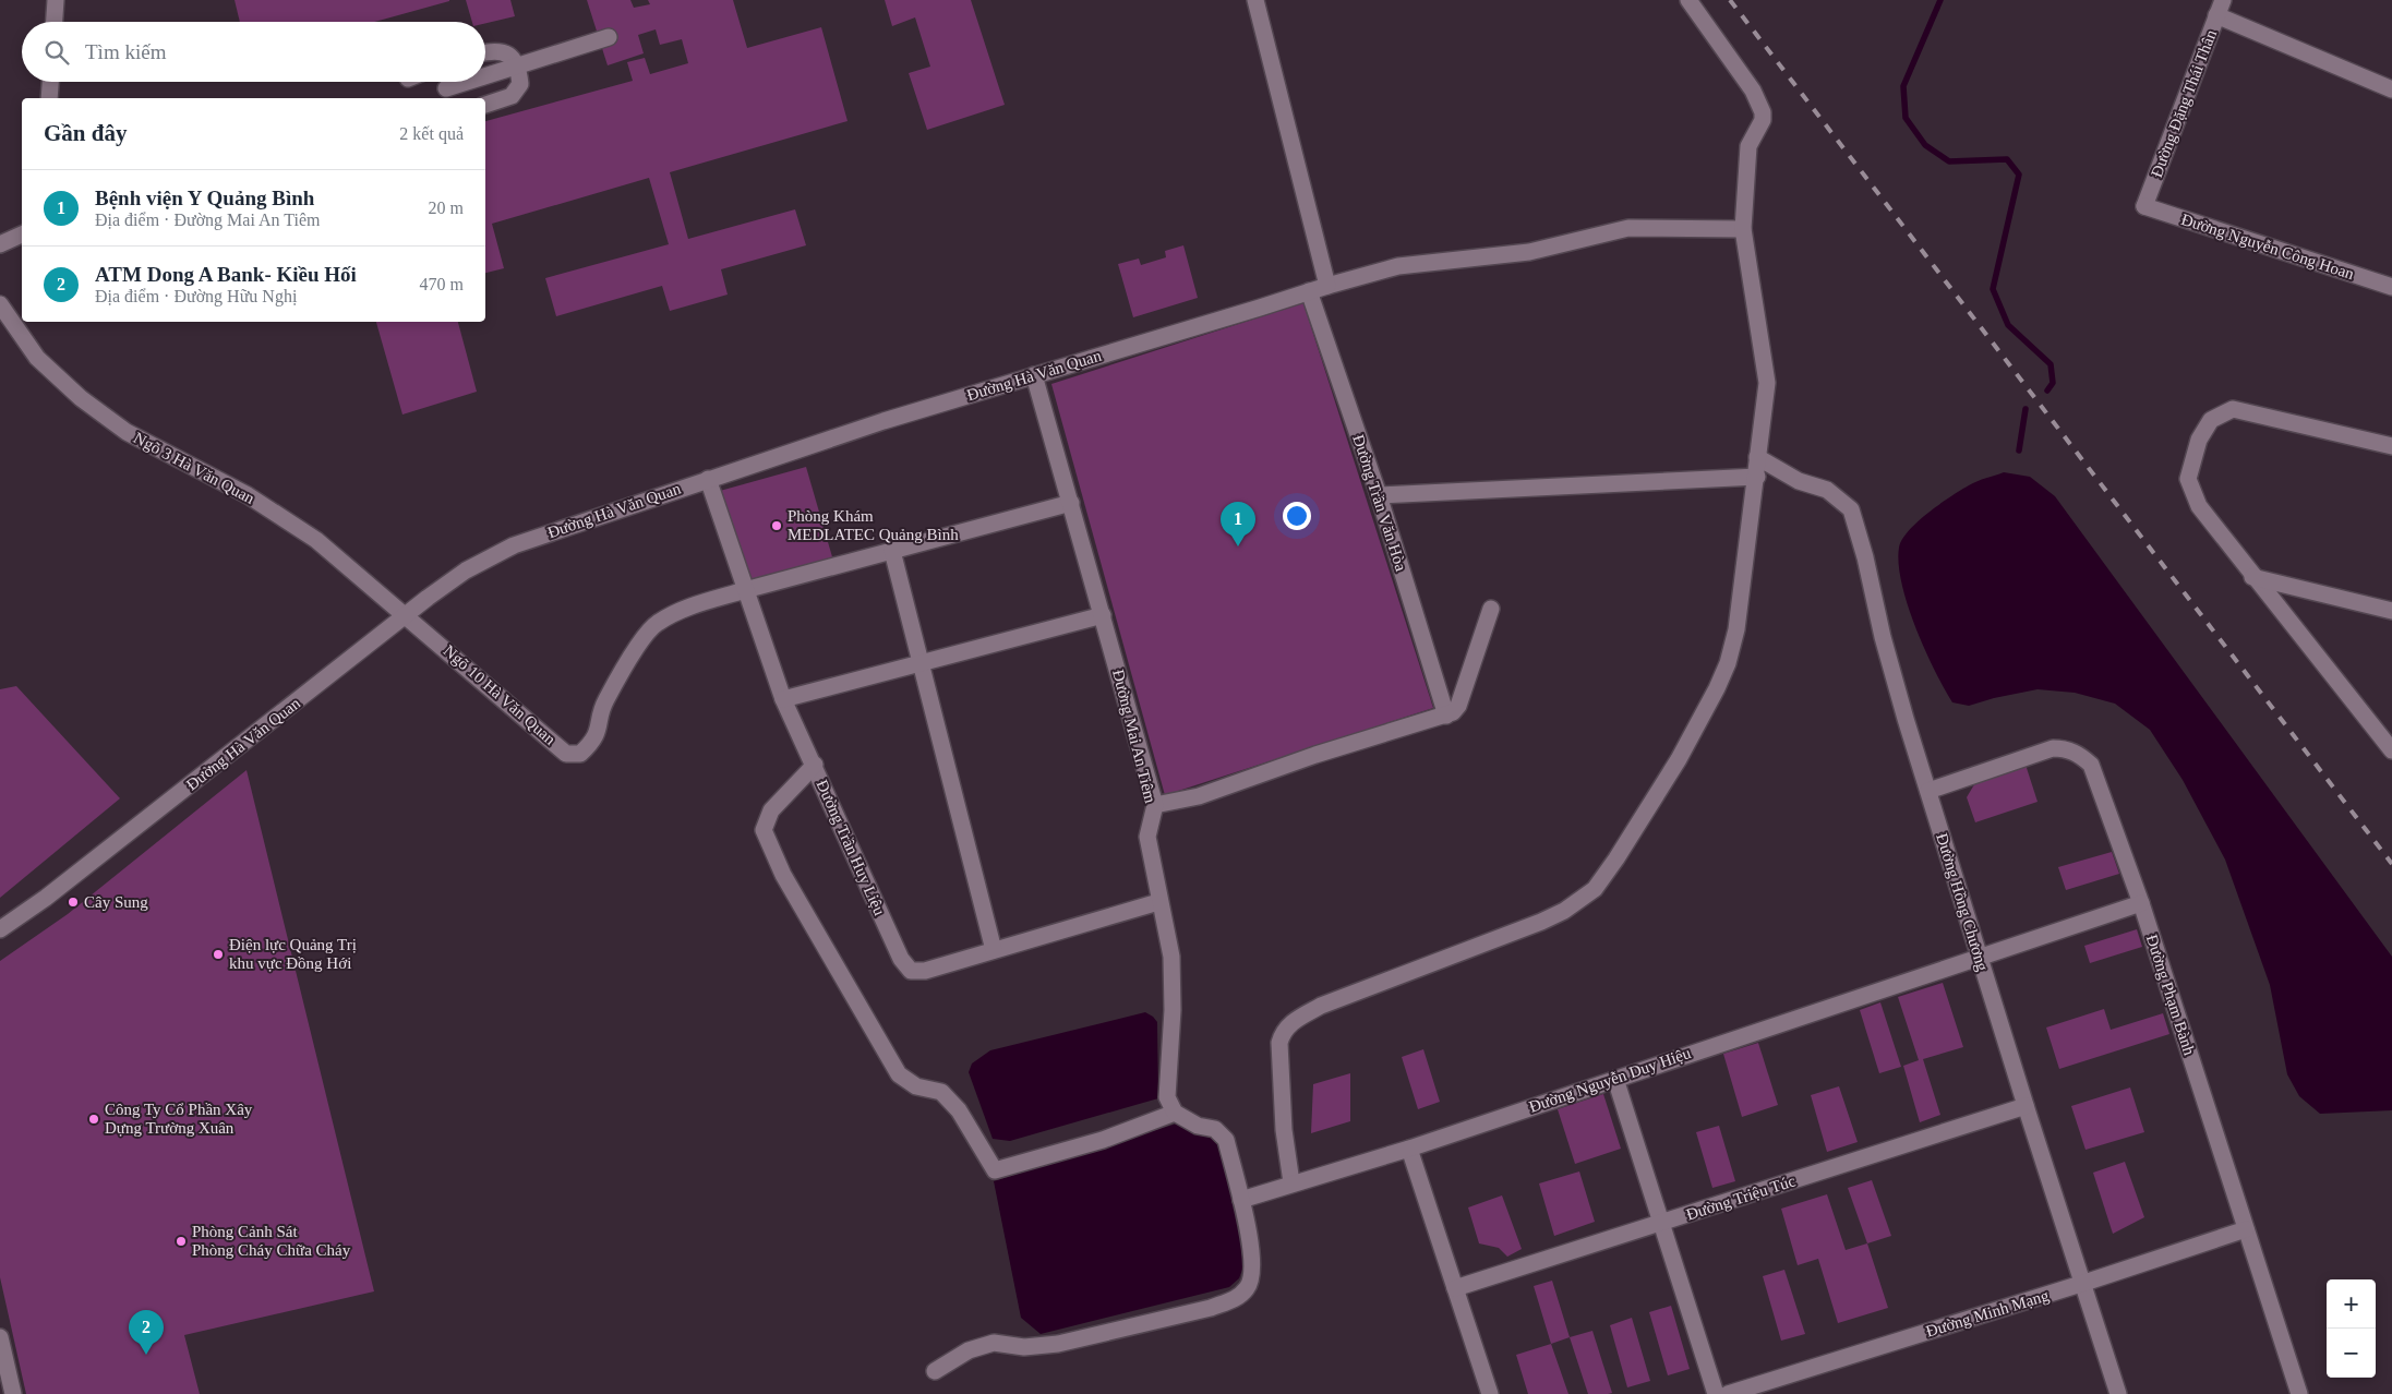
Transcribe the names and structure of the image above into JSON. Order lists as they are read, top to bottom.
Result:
{
  "streets": {
    "street": [
      "Đường Đặng Thái Thân",
      "Đường Nguyễn Công Hoan",
      "Đường Hà Văn Quan",
      "Ngõ 3 Hà Văn Quan",
      "Đường Trần Văn Hòa",
      "Ngõ 10 Hà Văn Quan",
      "Đường Mai An Tiêm",
      "Đường Trần Huy Liệu",
      "Đường Hồng Chương",
      "Đường Phạm Bành",
      "Đường Nguyễn Duy Hiệu",
      "Đường Triệu Túc",
      "Đường Minh Mạng"
    ]
  },
  "crossings": [
    ["Đường Đặng Thái Thân", "Đường Nguyễn Công Hoan"],
    ["Đường Hà Văn Quan", "Ngõ 3 Hà Văn Quan"],
    ["Đường Hà Văn Quan", "Đường Trần Văn Hòa"],
    ["Đường Hà Văn Quan", "Ngõ 10 Hà Văn Quan"],
    ["Đường Hà Văn Quan", "Đường Mai An Tiêm"],
    ["Đường Hà Văn Quan", "Đường Trần Huy Liệu"],
    ["Ngõ 3 Hà Văn Quan", "Ngõ 10 Hà Văn Quan"],
    ["Ngõ 10 Hà Văn Quan", "Đường Mai An Tiêm"],
    ["Ngõ 10 Hà Văn Quan", "Đường Trần Huy Liệu"],
    ["Đường Mai An Tiêm", "Đường Trần Huy Liệu"],
    ["Đường Hồng Chương", "Đường Phạm Bành"],
    ["Đường Hồng Chương", "Đường Nguyễn Duy Hiệu"],
    ["Đường Hồng Chương", "Đường Triệu Túc"],
    ["Đường Hồng Chương", "Đường Minh Mạng"],
    ["Đường Phạm Bành", "Đường Nguyễn Duy Hiệu"],
    ["Đường Phạm Bành", "Đường Minh Mạng"]
  ],
  "places": [
    "Phòng Khám MEDLATEC Quảng Bình",
    "Cây Sung",
    "Điện lực Quảng Trị khu vực Đồng Hới",
    "Công Ty Cổ Phần Xây Dựng Trường Xuân",
    "Phòng Cảnh Sát Phòng Cháy Chữa Cháy"
  ],
  "page": {
    "search": "Tìm kiếm",
    "heading": ["Gần đây", "2 kết quả"],
    "list": [
      {
        "mark": "1",
        "name": "Bệnh viện Y Quảng Bình",
        "note": "Địa điểm · Đường Mai An Tiêm",
        "value": "20 m"
      },
      {
        "mark": "2",
        "name": "ATM Dong A Bank- Kiều Hối",
        "note": "Địa điểm · Đường Hữu Nghị",
        "value": "470 m"
      }
    ],
    "pins": ["1", "2"],
    "map_buttons": ["+", "−"]
  }
}
